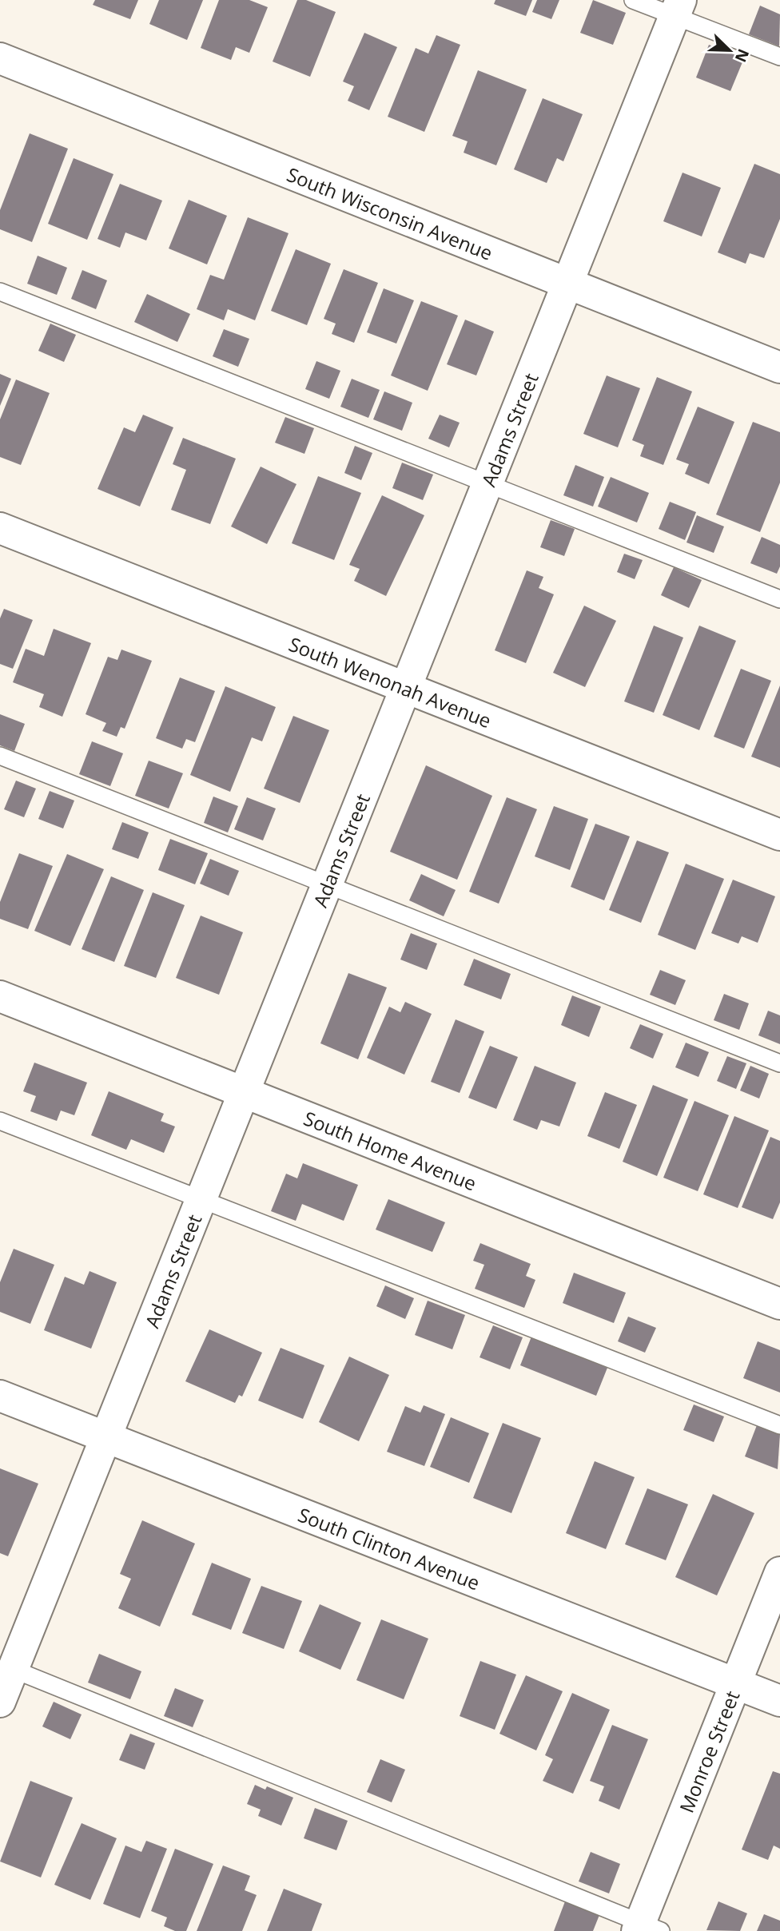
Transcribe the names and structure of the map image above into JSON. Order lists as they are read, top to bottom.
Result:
{
  "streets": {
    "street": [
      "South Wisconsin Avenue",
      "Adams Street",
      "South Wenonah Avenue",
      "South Home Avenue",
      "South Clinton Avenue",
      "Monroe Street"
    ]
  },
  "crossings": [
    ["South Wisconsin Avenue", "Adams Street"],
    ["Adams Street", "South Wenonah Avenue"],
    ["Adams Street", "South Home Avenue"],
    ["Adams Street", "South Clinton Avenue"],
    ["South Clinton Avenue", "Monroe Street"]
  ],
  "north": "bottom right"
}
